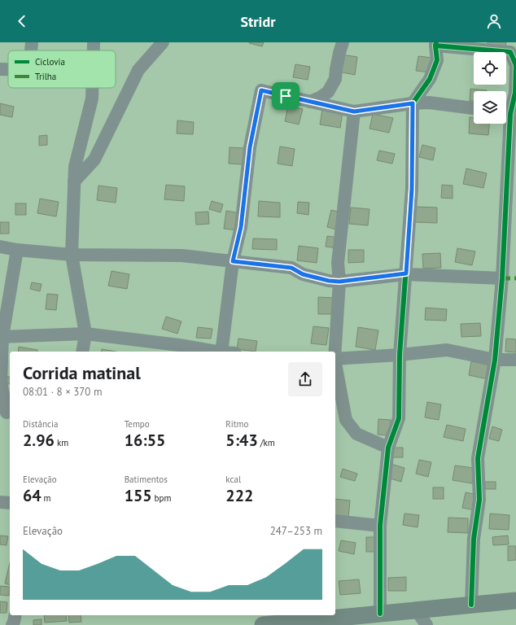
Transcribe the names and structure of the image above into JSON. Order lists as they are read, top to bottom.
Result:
{
  "legend": ["Ciclovia", "Trilha"],
  "page": {
    "header": "Stridr",
    "heading": ["Corrida matinal", "08:01 · 8 × 370 m"],
    "stats": [
      ["Distância", "2.96 km"],
      ["Tempo", "16:55"],
      ["Ritmo", "5:43 /km"],
      ["Elevação", "64 m"],
      ["Batimentos", "155 bpm"],
      ["kcal", "222"]
    ],
    "chart": ["Elevação", "247–253 m"]
  }
}
